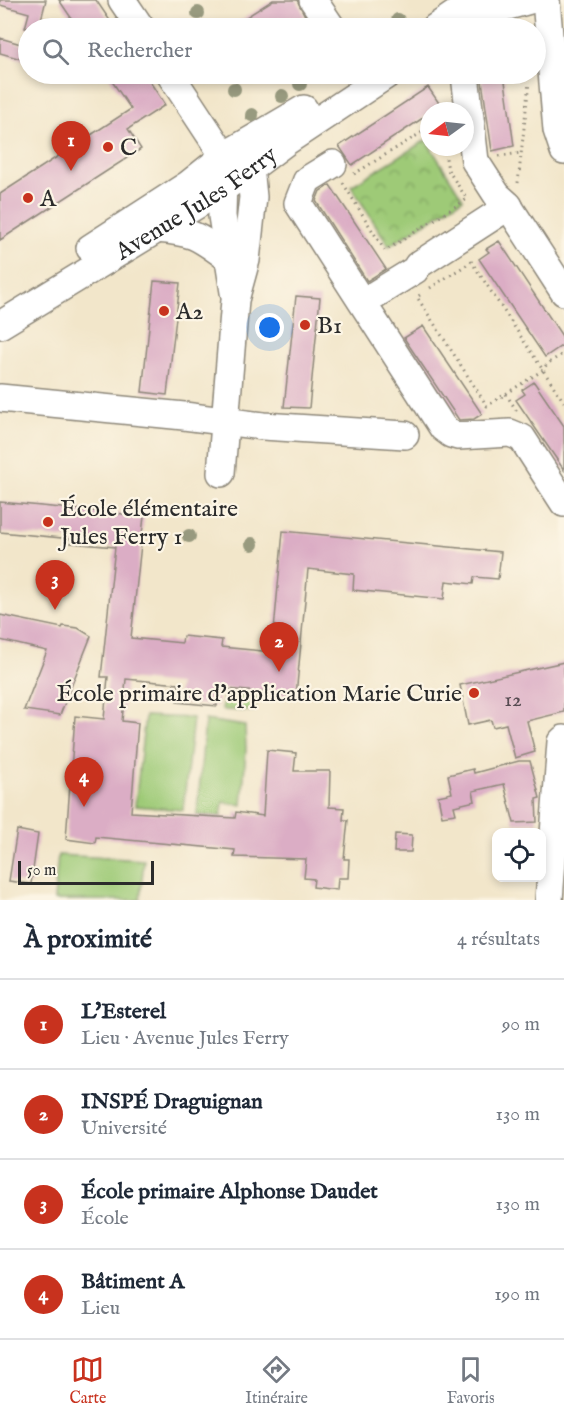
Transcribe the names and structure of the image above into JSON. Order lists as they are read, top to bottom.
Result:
{
  "streets": {
    "street": ["Avenue Jules Ferry"]
  },
  "places": [
    "C",
    "A",
    "A2",
    "B1",
    "École élémentaire Jules Ferry 1",
    "École primaire d'application Marie Curie"
  ],
  "house_numbers": ["12"],
  "scale_bar": "50 m",
  "north": "left",
  "page": {
    "search": "Rechercher",
    "pins": [
      "1",
      "3",
      "2",
      "4"
    ],
    "scale": "50 m",
    "heading": ["À proximité", "4 résultats"],
    "list": [
      {
        "mark": "1",
        "name": "L'Esterel",
        "note": "Lieu · Avenue Jules Ferry",
        "value": "90 m"
      },
      {
        "mark": "2",
        "name": "INSPÉ Draguignan",
        "note": "Université",
        "value": "130 m"
      },
      {
        "mark": "3",
        "name": "École primaire Alphonse Daudet",
        "note": "École",
        "value": "130 m"
      },
      {
        "mark": "4",
        "name": "Bâtiment A",
        "note": "Lieu",
        "value": "190 m"
      }
    ],
    "nav": ["Carte", "Itinéraire", "Favoris"]
  }
}
